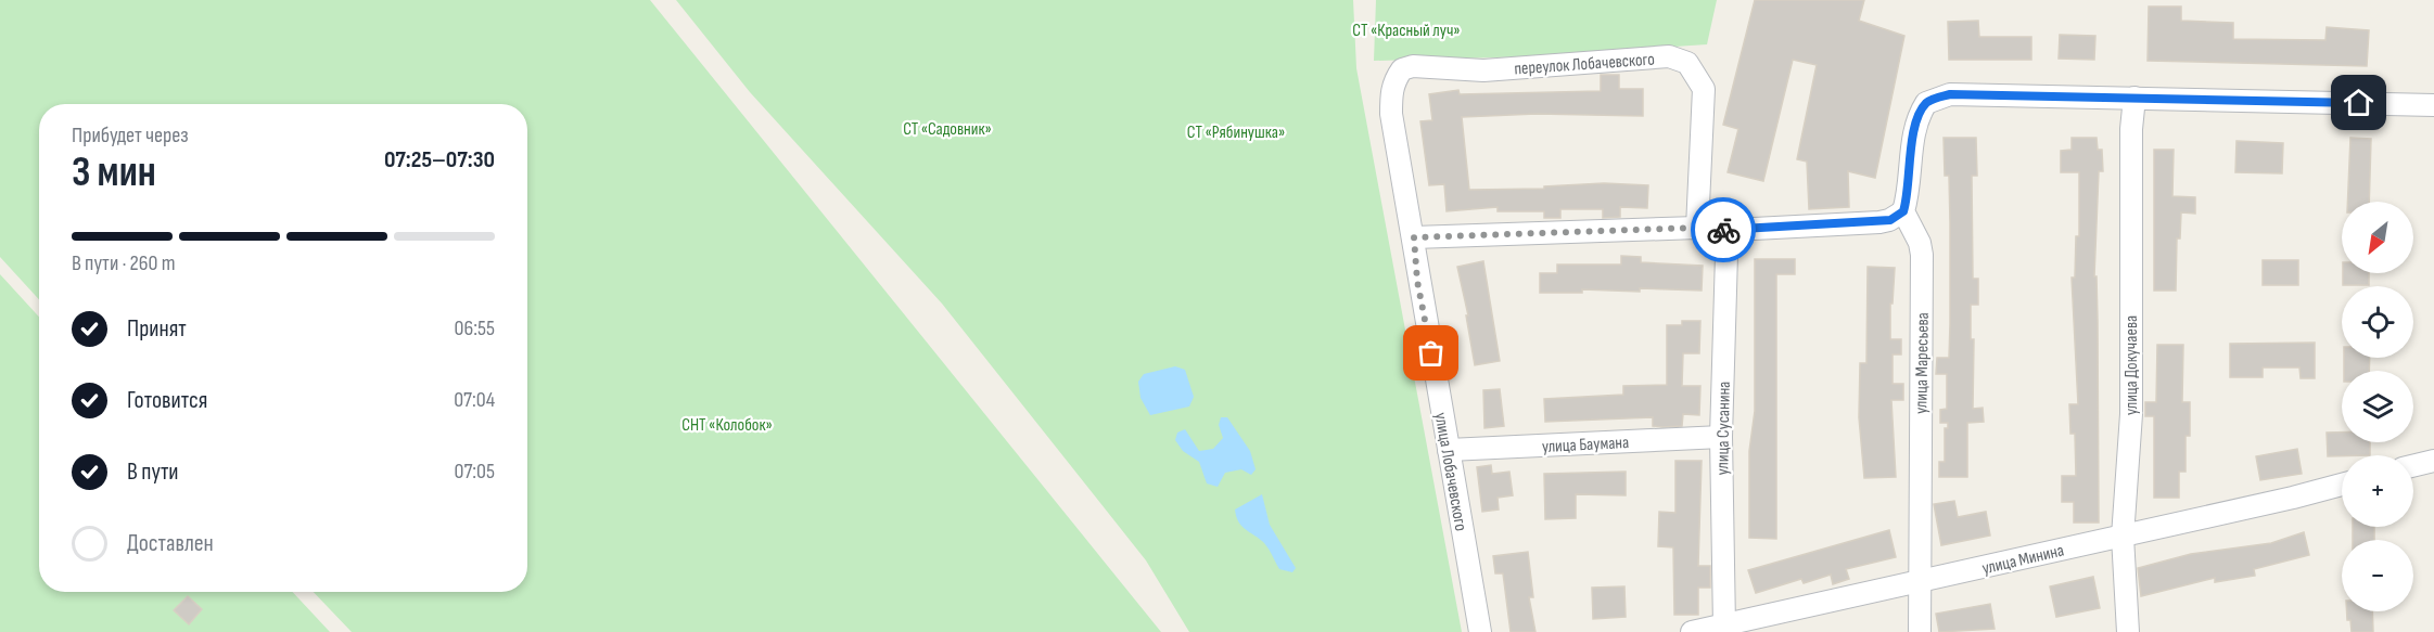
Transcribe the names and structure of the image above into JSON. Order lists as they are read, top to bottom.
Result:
{
  "streets": {
    "street": [
      "переулок Лобачевского",
      "улица Маресьева",
      "улица Докучаева",
      "улица Сусанина",
      "улица Баумана",
      "улица Лобачевского",
      "улица Минина"
    ]
  },
  "crossings": [
    ["переулок Лобачевского", "улица Лобачевского"],
    ["улица Маресьева", "улица Минина"],
    ["улица Докучаева", "улица Минина"],
    ["улица Сусанина", "улица Баумана"],
    ["улица Сусанина", "улица Минина"],
    ["улица Баумана", "улица Лобачевского"]
  ],
  "parks": [
    "СТ «Красный луч»",
    "СТ «Садовник»",
    "СТ «Рябинушка»",
    "СНТ «Колобок»"
  ],
  "north": "bottom left",
  "page": {
    "heading": ["3 мин", "Прибудет через", "07:25–07:30"],
    "map_buttons": ["+", "−"],
    "bar": "В пути · 260 m",
    "list": [
      ["Принят", "06:55"],
      ["Готовится", "07:04"],
      ["В пути", "07:05"],
      "Доставлен"
    ]
  }
}
